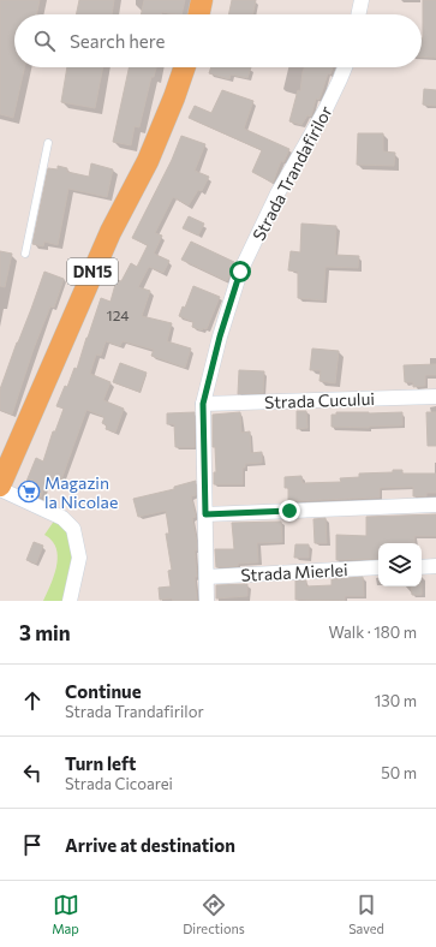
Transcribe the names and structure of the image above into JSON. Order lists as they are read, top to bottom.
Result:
{
  "streets": {
    "main road": ["DN15"],
    "street": ["Strada Trandafirilor", "Strada Cucului", "Strada Mierlei"]
  },
  "crossings": [
    ["Strada Trandafirilor", "Strada Cucului"],
    ["Strada Trandafirilor", "Strada Mierlei"]
  ],
  "places": {
    "supermarket": ["Magazin la Nicolae"]
  },
  "house_numbers": ["124"],
  "page": {
    "search": "Search here",
    "heading": ["3 min", "Walk · 180 m"],
    "list": [
      ["Continue", "Strada Trandafirilor", "130 m"],
      ["Turn left", "Strada Cicoarei", "50 m"],
      "Arrive at destination"
    ],
    "nav": ["Map", "Directions", "Saved"]
  }
}
